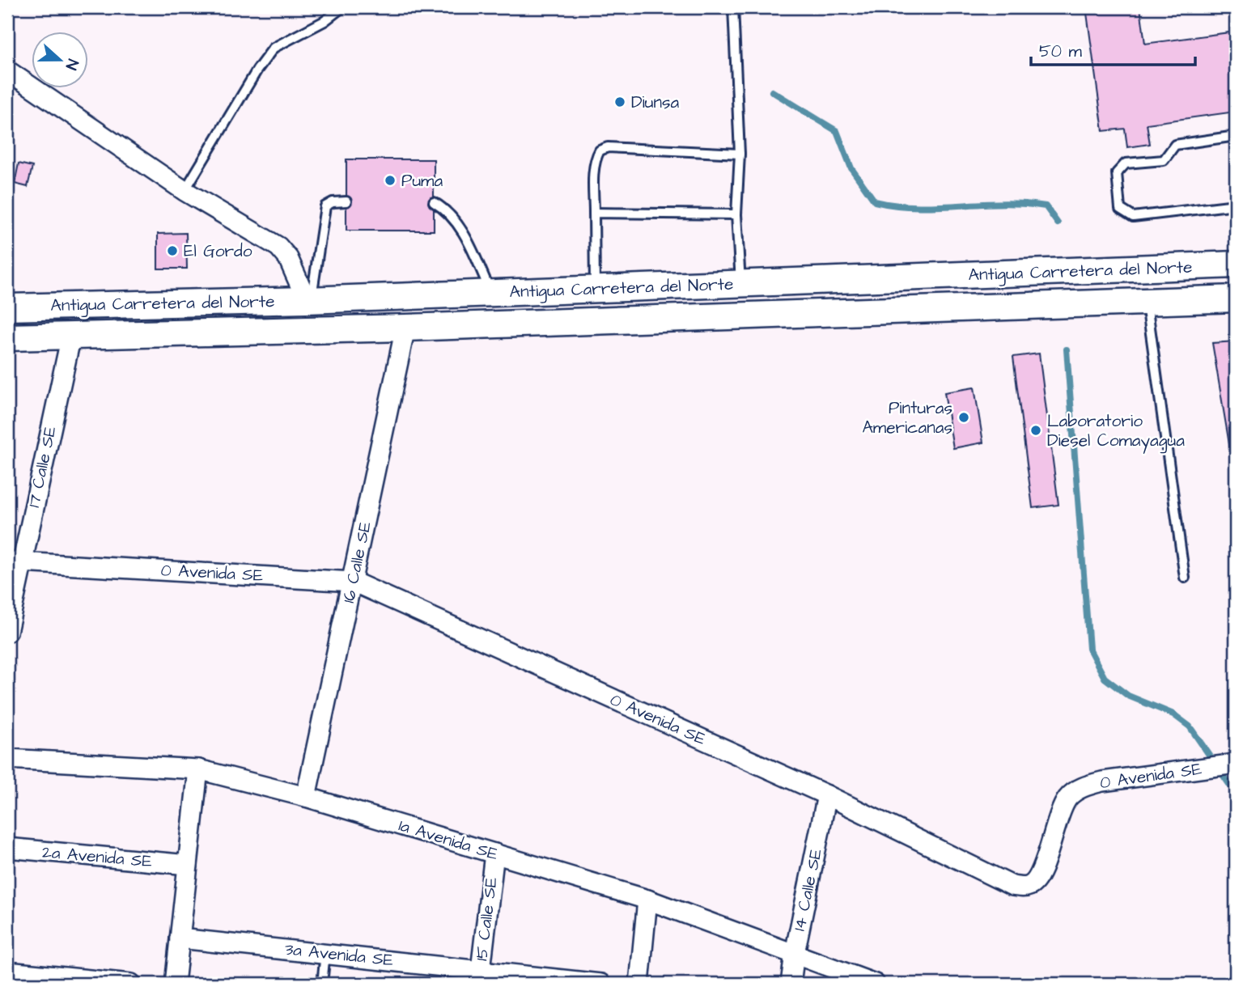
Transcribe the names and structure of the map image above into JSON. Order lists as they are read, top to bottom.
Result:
{
  "streets": {
    "main road": ["Antigua Carretera del Norte"],
    "street": [
      "17 Calle SE",
      "16 Calle SE",
      "0 Avenida SE",
      "1a Avenida SE",
      "2a Avenida SE",
      "14 Calle SE",
      "15 Calle SE",
      "3a Avenida SE"
    ]
  },
  "crossings": [
    ["Antigua Carretera del Norte", "17 Calle SE"],
    ["Antigua Carretera del Norte", "16 Calle SE"],
    ["17 Calle SE", "0 Avenida SE"],
    ["16 Calle SE", "0 Avenida SE"],
    ["16 Calle SE", "1a Avenida SE"],
    ["0 Avenida SE", "14 Calle SE"],
    ["1a Avenida SE", "14 Calle SE"],
    ["1a Avenida SE", "15 Calle SE"],
    ["15 Calle SE", "3a Avenida SE"]
  ],
  "places": [
    "Diunsa",
    "Puma",
    "El Gordo",
    "Pinturas Americanas",
    "Laboratorio Diesel Comayagua"
  ],
  "scale_bar": "50 m",
  "north": "right"
}
